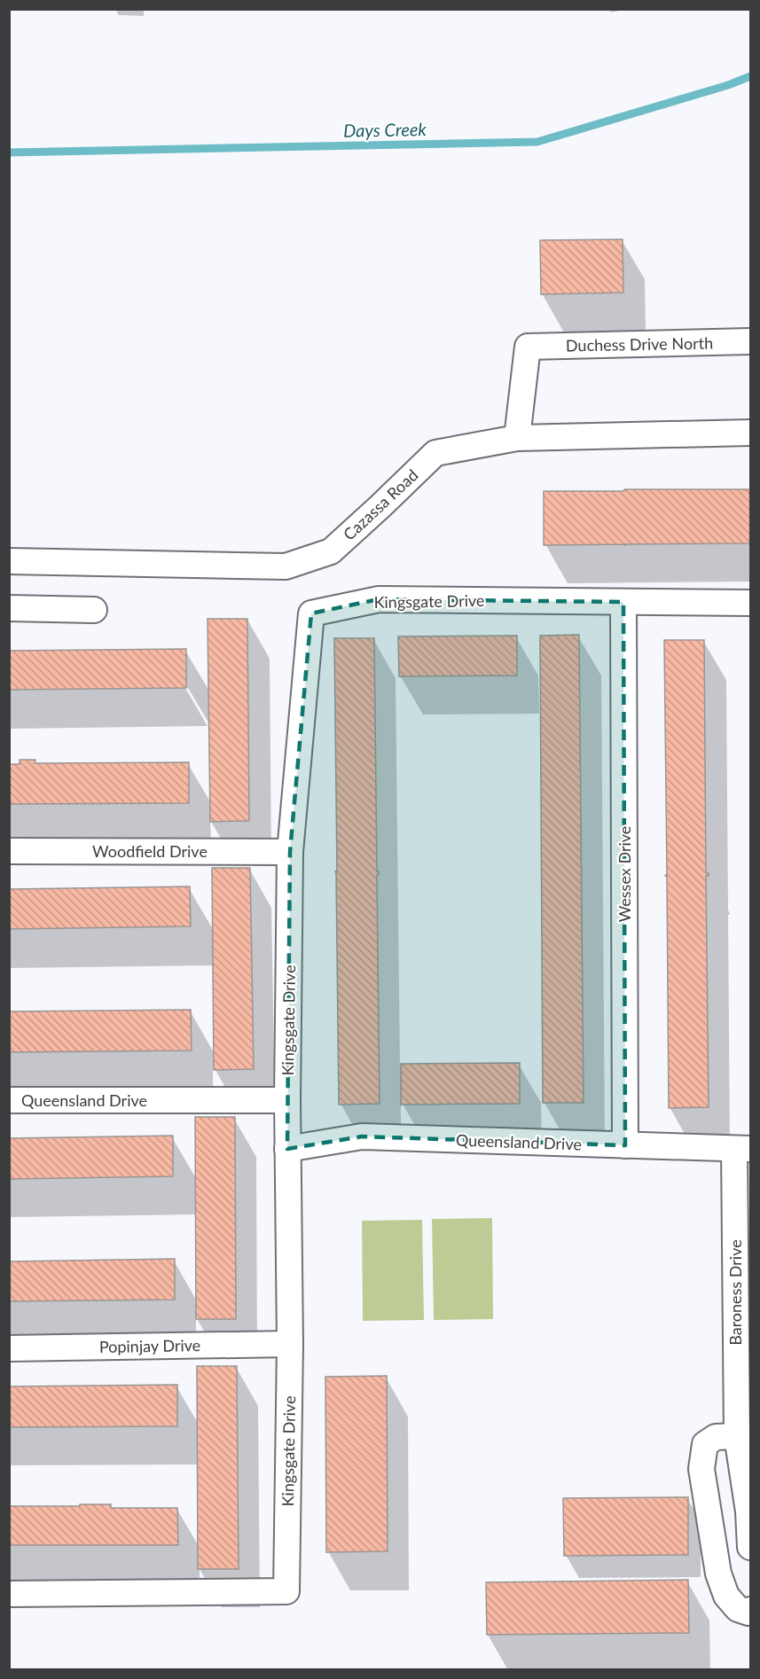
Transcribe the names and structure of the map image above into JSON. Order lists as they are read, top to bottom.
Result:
{
  "streets": {
    "street": [
      "Duchess Drive North",
      "Cazassa Road",
      "Kingsgate Drive",
      "Woodfield Drive",
      "Wessex Drive",
      "Queensland Drive",
      "Baroness Drive",
      "Popinjay Drive"
    ]
  },
  "crossings": [
    ["Duchess Drive North", "Cazassa Road"],
    ["Kingsgate Drive", "Woodfield Drive"],
    ["Kingsgate Drive", "Wessex Drive"],
    ["Kingsgate Drive", "Queensland Drive"],
    ["Kingsgate Drive", "Popinjay Drive"],
    ["Wessex Drive", "Queensland Drive"],
    ["Queensland Drive", "Baroness Drive"]
  ],
  "water": ["Days Creek"]
}
